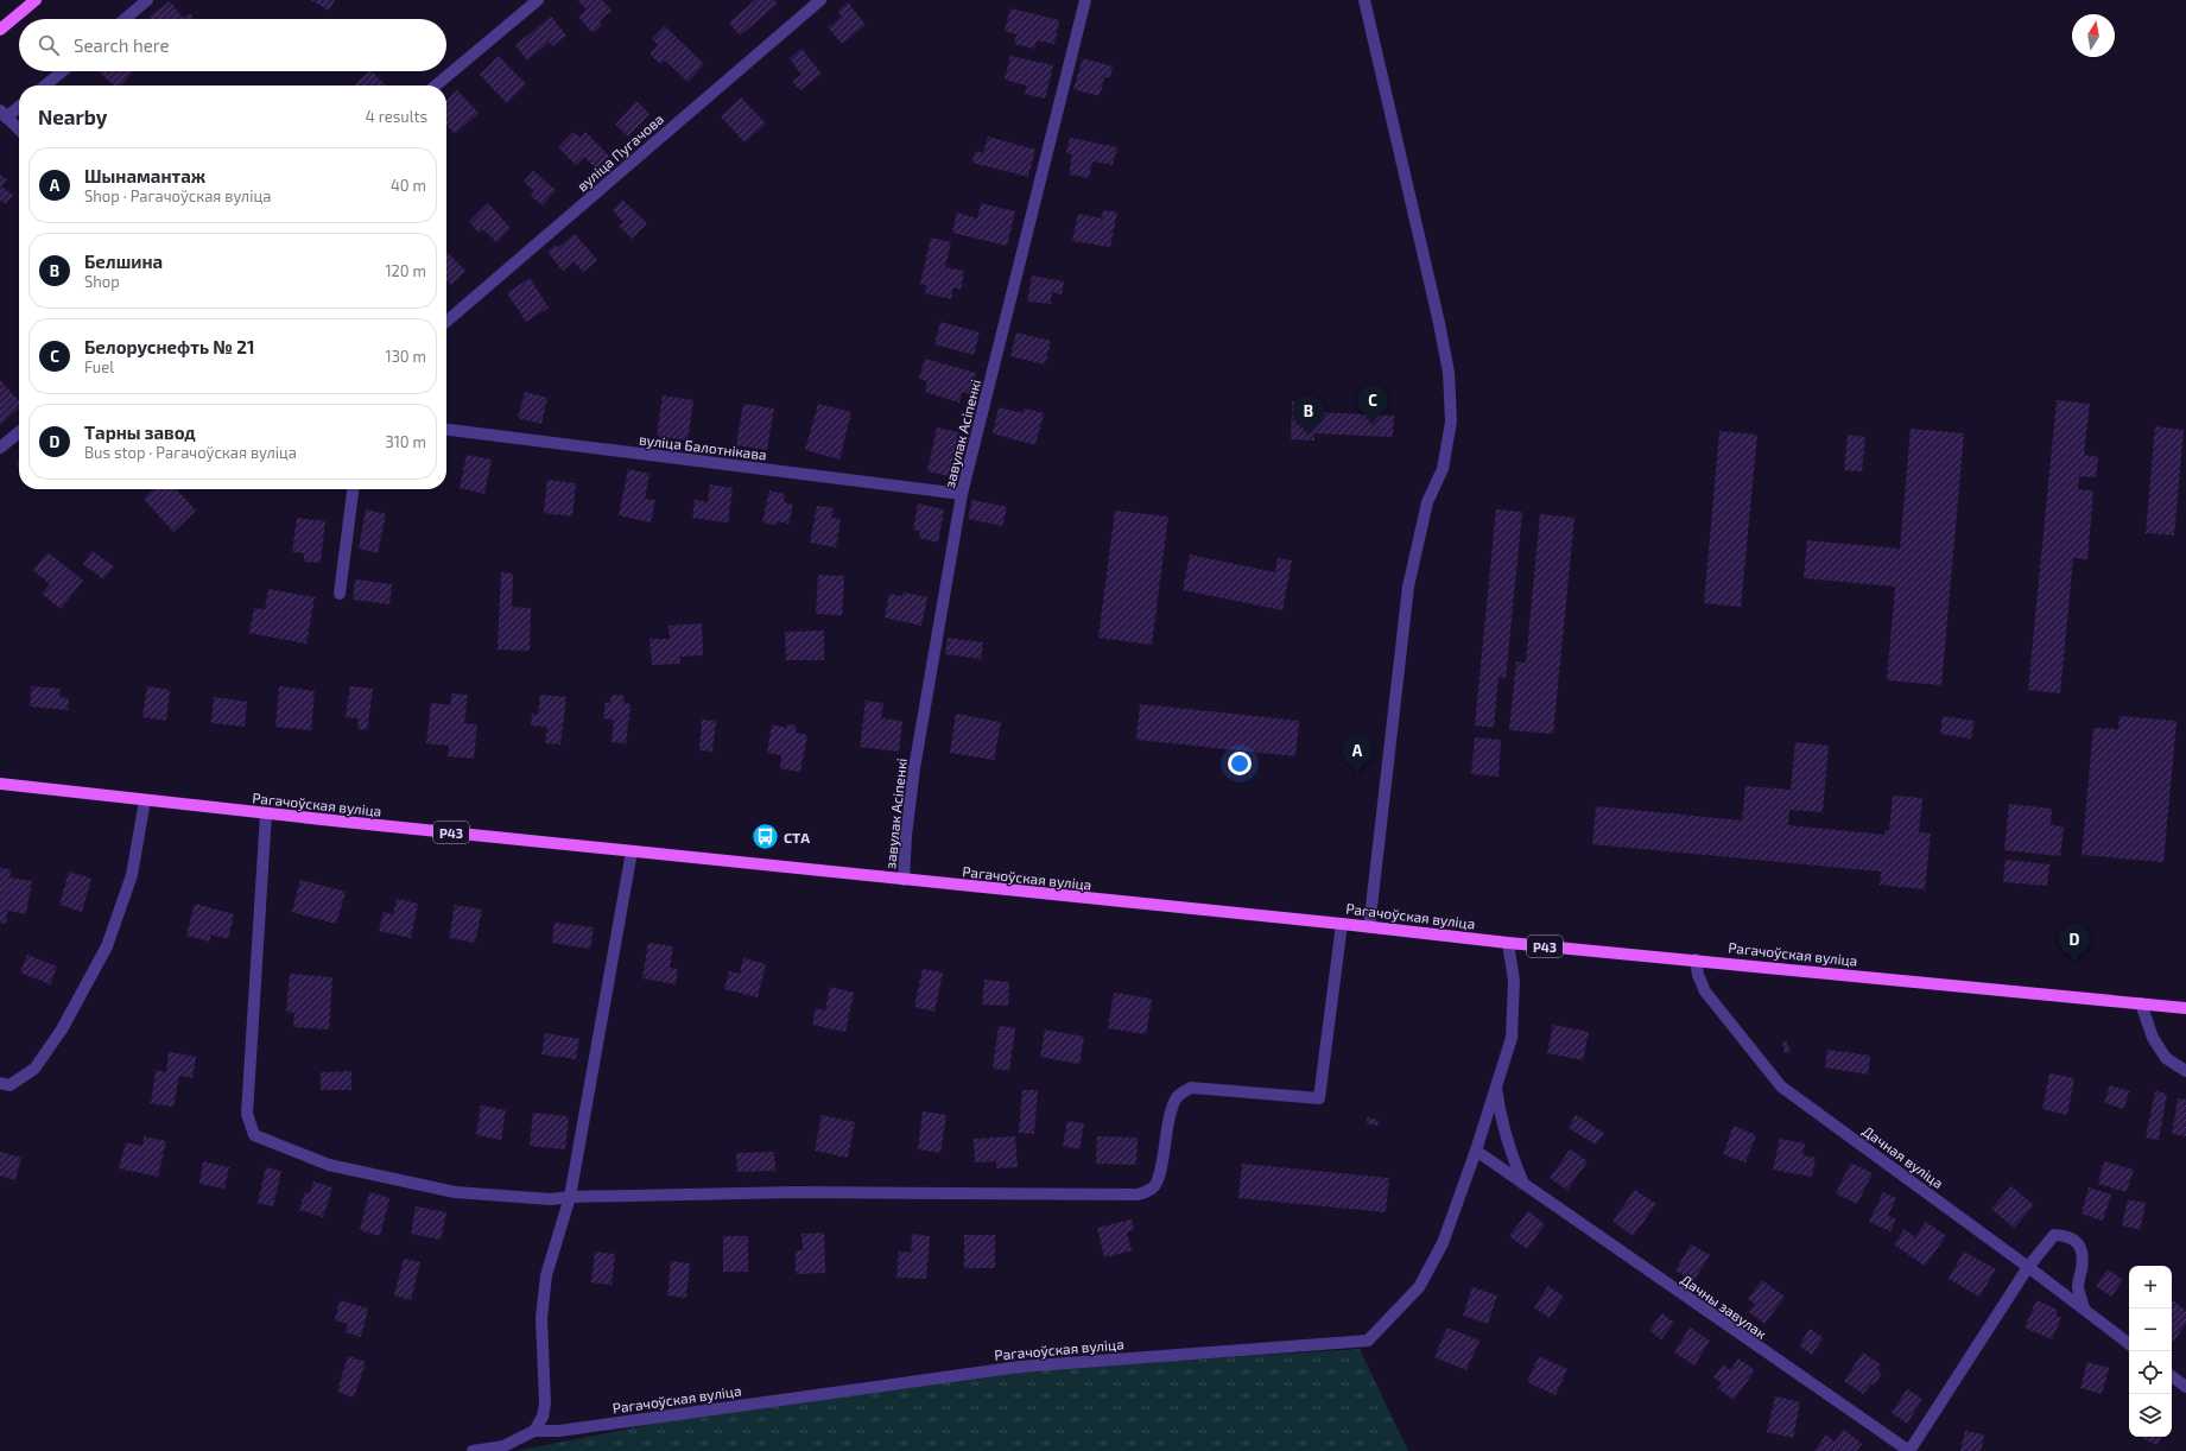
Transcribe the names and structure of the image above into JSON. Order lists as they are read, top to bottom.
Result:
{
  "streets": {
    "main road": ["Рагачоўская вуліца", "Р43"],
    "street": [
      "вуліца Пугачова",
      "завулак Асіпенкі",
      "вуліца Балотнікава",
      "Дачная вуліца",
      "Дачны завулак"
    ]
  },
  "crossings": [
    ["завулак Асіпенкі", "вуліца Балотнікава"],
    ["завулак Асіпенкі", "Рагачоўская вуліца"],
    ["Рагачоўская вуліца", "Дачная вуліца"],
    ["Рагачоўская вуліца", "Дачны завулак"]
  ],
  "places": {
    "bus stop": ["СТА"]
  },
  "north": "top",
  "page": {
    "search": "Search here",
    "heading": ["Nearby", "4 results"],
    "list": [
      {
        "mark": "A",
        "name": "Шынамантаж",
        "note": "Shop · Рагачоўская вуліца",
        "value": "40 m"
      },
      {
        "mark": "B",
        "name": "Белшина",
        "note": "Shop",
        "value": "120 m"
      },
      {
        "mark": "C",
        "name": "Белоруснефть № 21",
        "note": "Fuel",
        "value": "130 m"
      },
      {
        "mark": "D",
        "name": "Тарны завод",
        "note": "Bus stop · Рагачоўская вуліца",
        "value": "310 m"
      }
    ],
    "pins": [
      "C",
      "B",
      "A",
      "D"
    ],
    "map_buttons": ["+", "−"]
  }
}
